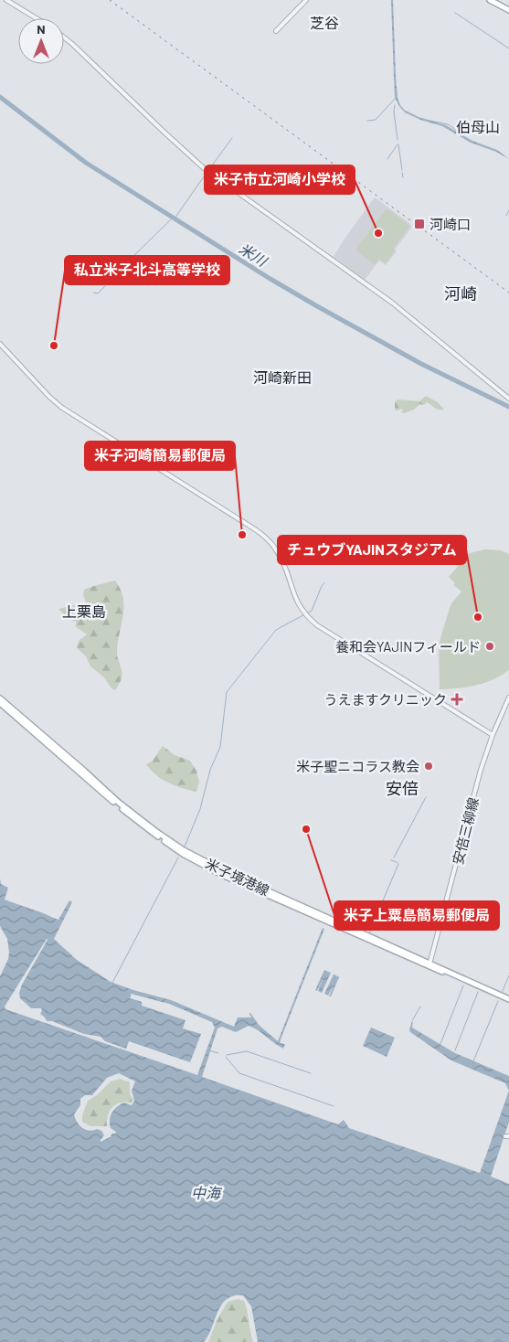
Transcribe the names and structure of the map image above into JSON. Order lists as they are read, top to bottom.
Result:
{
  "streets": {
    "main road": ["米子境港線"],
    "street": ["安倍三柳線"]
  },
  "crossings": [
    ["安倍三柳線", "米子境港線"]
  ],
  "districts": [
    "芝谷",
    "伯母山",
    "河崎",
    "河崎新田",
    "上栗島",
    "安倍"
  ],
  "water": ["米川", "中海"],
  "places": {
    "transit": ["河崎口"],
    "other": [
      "米子市立河崎小学校",
      "私立米子北斗高等学校",
      "米子河崎簡易郵便局",
      "チュウブYAJINスタジアム",
      "養和会YAJINフィールド",
      "米子聖ニコラス教会",
      "米子上粟島簡易郵便局"
    ],
    "health": ["うえますクリニック"]
  },
  "north": "top"
}
